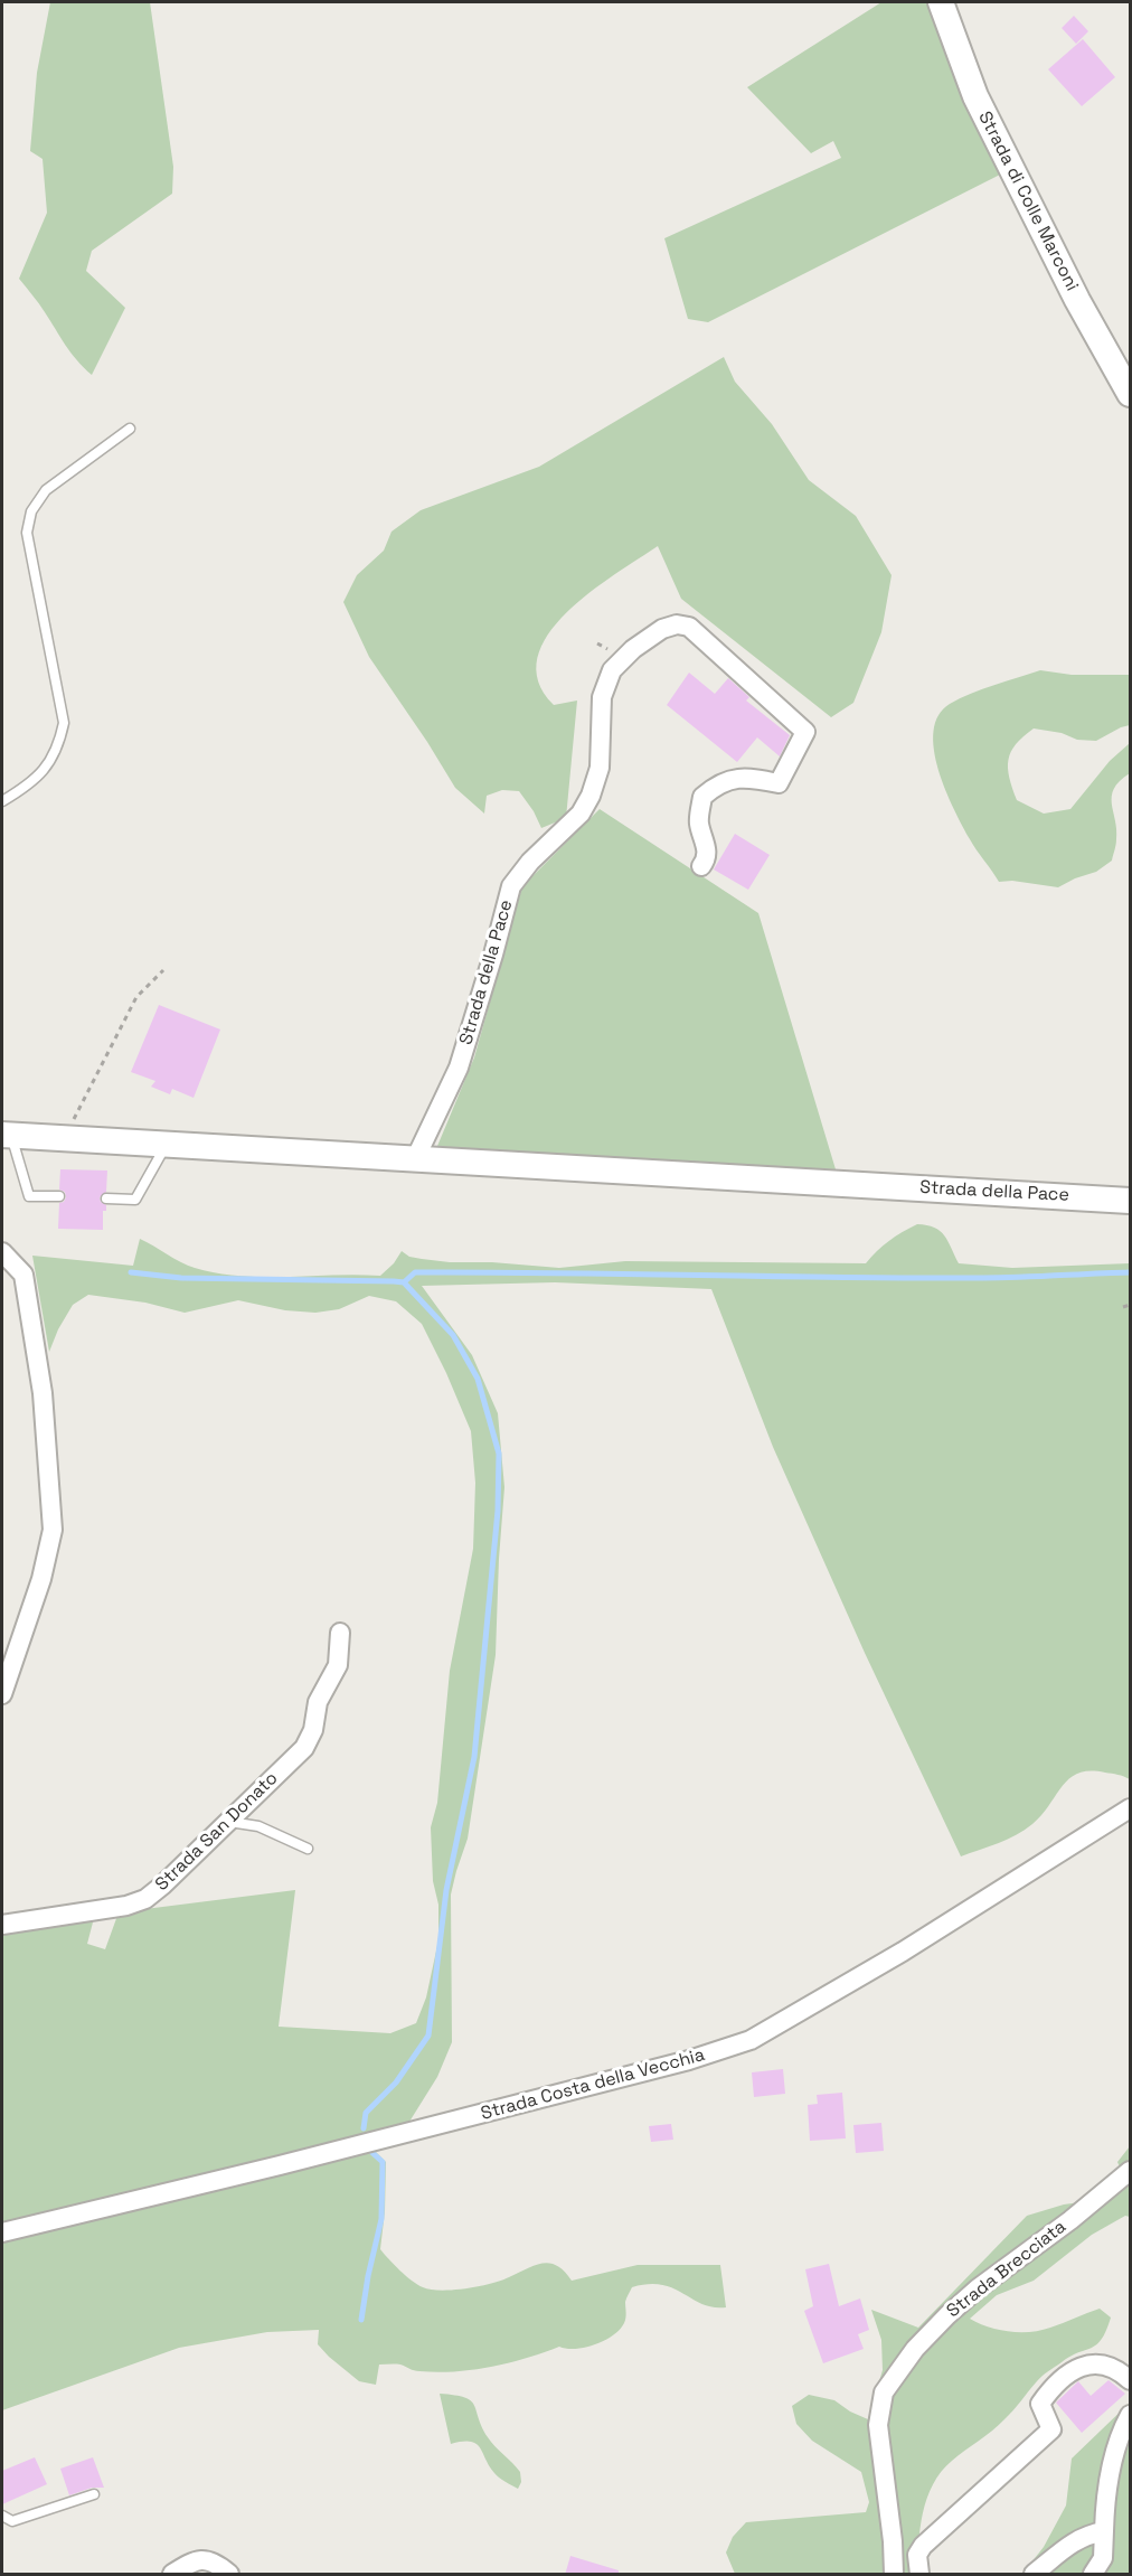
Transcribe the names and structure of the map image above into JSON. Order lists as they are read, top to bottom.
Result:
{
  "streets": {
    "street": [
      "Strada di Colle Marconi",
      "Strada della Pace",
      "Strada San Donato",
      "Strada Costa della Vecchia",
      "Strada Brecciata"
    ]
  }
}
